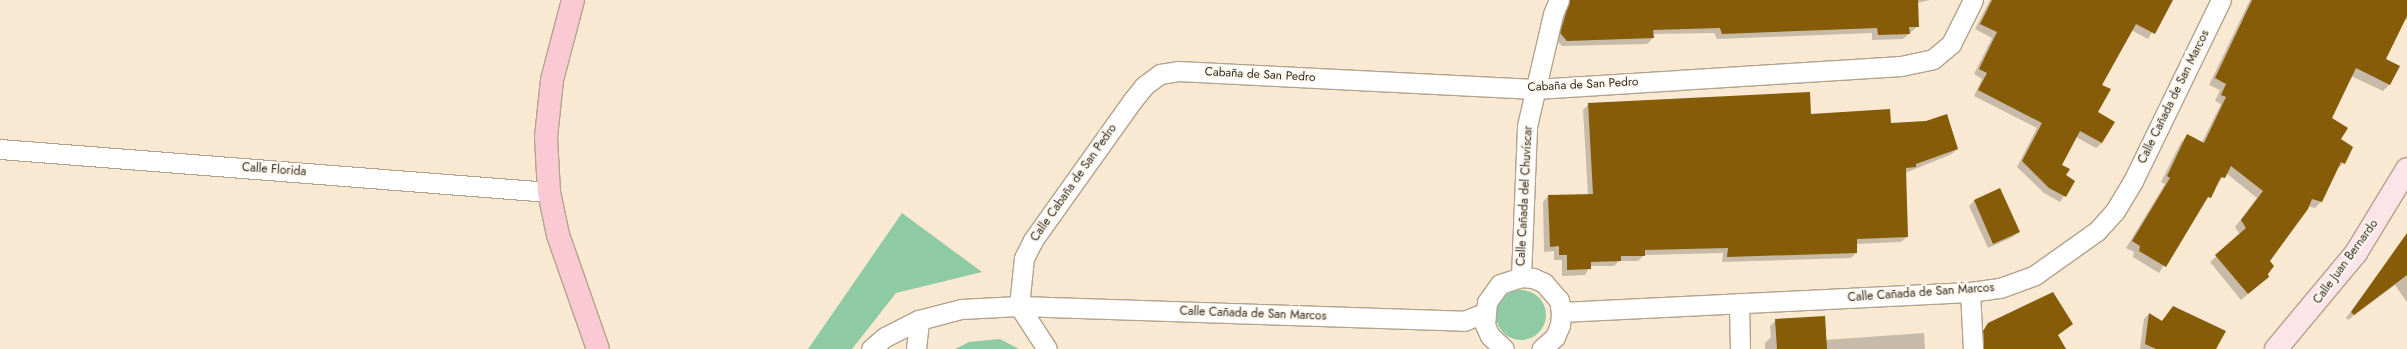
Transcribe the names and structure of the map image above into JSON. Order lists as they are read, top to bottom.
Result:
{
  "streets": {
    "street": [
      "Cabaña de San Pedro",
      "Calle Cañada de San Marcos",
      "Calle Florida",
      "Calle Cabaña de San Pedro",
      "Calle Cañada del Chuvíscar",
      "Calle Juan Bernardo"
    ]
  },
  "crossings": [
    ["Cabaña de San Pedro", "Calle Cabaña de San Pedro"],
    ["Cabaña de San Pedro", "Calle Cañada del Chuvíscar"],
    ["Calle Cañada de San Marcos", "Calle Cabaña de San Pedro"]
  ]
}
